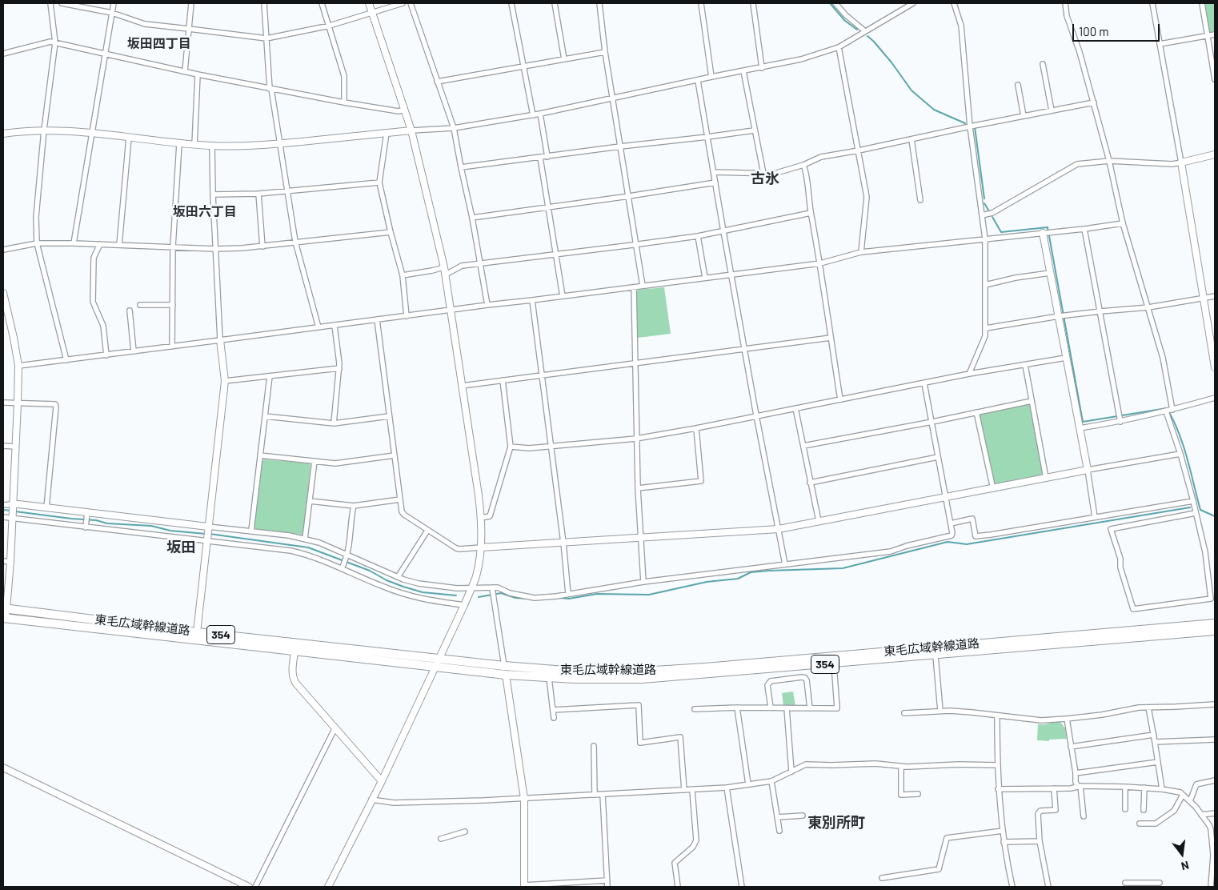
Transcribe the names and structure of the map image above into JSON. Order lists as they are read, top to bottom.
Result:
{
  "streets": {
    "highway": ["東毛広域幹線道路", "354"]
  },
  "districts": [
    "坂田四丁目",
    "古氷",
    "坂田六丁目",
    "坂田",
    "東別所町"
  ],
  "scale_bar": "100 m",
  "north": "bottom"
}
